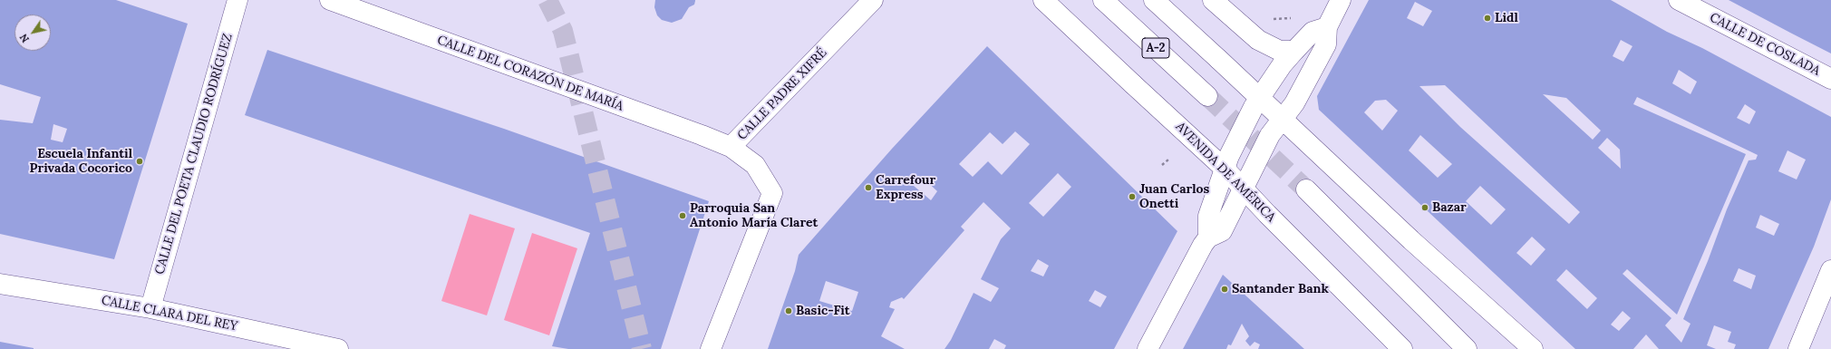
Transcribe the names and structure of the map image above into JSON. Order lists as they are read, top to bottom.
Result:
{
  "streets": {
    "main road": [
      "CALLE DE COSLADA",
      "A-2",
      "CALLE DEL CORAZÓN DE MARÍA",
      "CALLE PADRE XIFRÉ",
      "CALLE DEL POETA CLAUDIO RODRÍGUEZ",
      "AVENIDA DE AMÉRICA",
      "CALLE CLARA DEL REY"
    ]
  },
  "crossings": [
    ["CALLE DEL CORAZÓN DE MARÍA", "CALLE PADRE XIFRÉ"],
    ["CALLE DEL POETA CLAUDIO RODRÍGUEZ", "CALLE CLARA DEL REY"]
  ],
  "places": [
    "Lidl",
    "Escuela Infantil Privada Cocorico",
    "Carrefour Express",
    "Juan Carlos Onetti",
    "Bazar",
    "Parroquia San Antonio María Claret",
    "Santander Bank",
    "Basic-Fit"
  ],
  "north": "bottom left"
}
